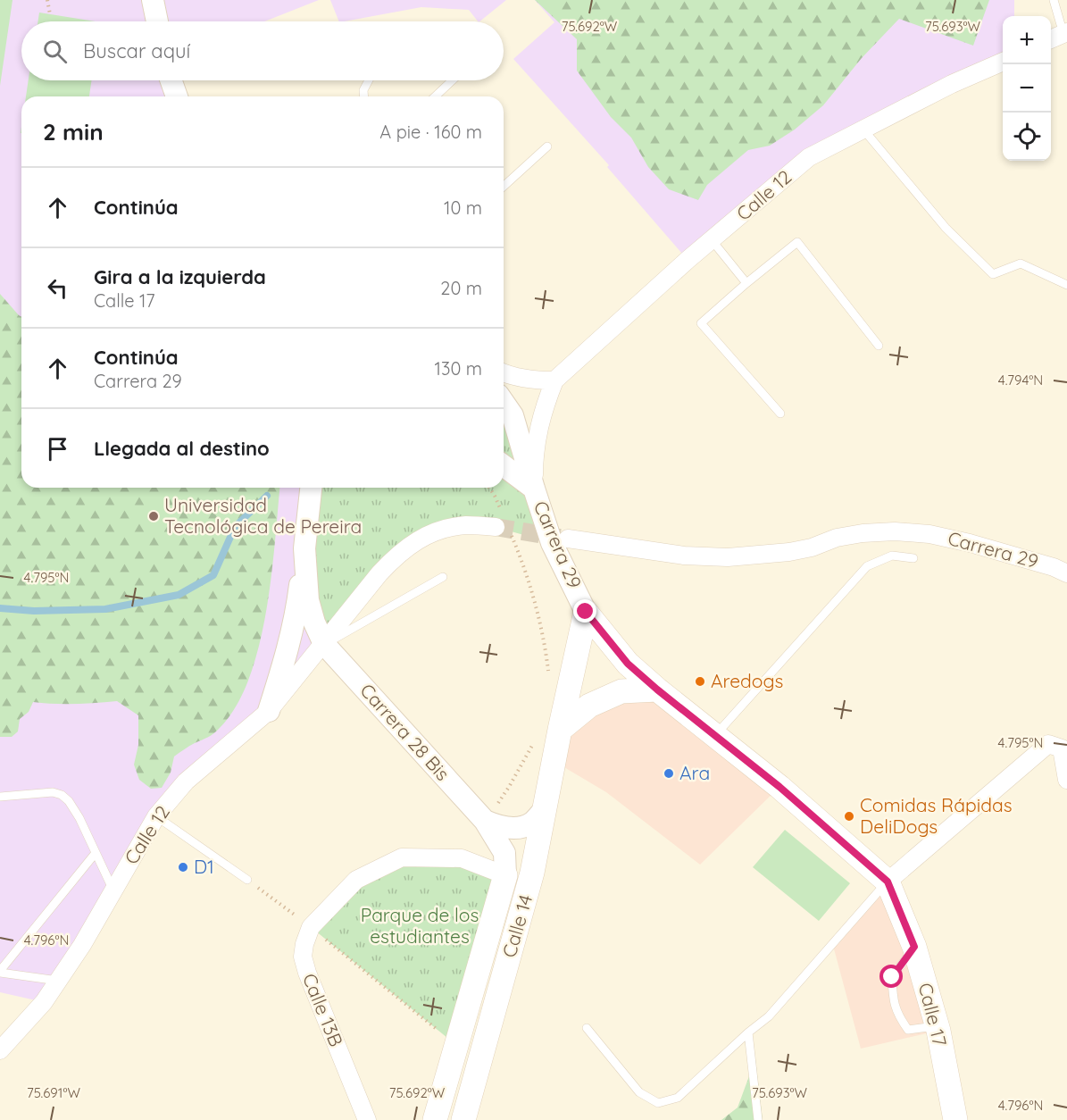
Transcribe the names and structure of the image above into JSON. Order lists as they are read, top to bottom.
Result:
{
  "streets": {
    "main road": ["Carrera 29", "Calle 14", "Calle 17"],
    "street": ["Calle 12", "Carrera 28 Bis", "Calle 13B"]
  },
  "crossings": [
    ["Calle 12", "Carrera 29"],
    ["Calle 12", "Carrera 28 Bis"],
    ["Carrera 29", "Calle 14"],
    ["Carrera 29", "Calle 17"],
    ["Carrera 28 Bis", "Calle 14"],
    ["Carrera 28 Bis", "Calle 13B"],
    ["Calle 14", "Calle 13B"]
  ],
  "parks": ["Parque de los estudiantes"],
  "places": [
    "Universidad Tecnológica de Pereira",
    "Aredogs",
    "Ara",
    "Comidas Rápidas DeliDogs",
    "D1"
  ],
  "page": {
    "map_buttons": ["+", "−"],
    "search": "Buscar aquí",
    "heading": ["2 min", "A pie · 160 m"],
    "list": [
      ["Continúa", "10 m"],
      ["Gira a la izquierda", "Calle 17", "20 m"],
      ["Continúa", "Carrera 29", "130 m"],
      "Llegada al destino"
    ]
  },
  "coordinates": [
    "75.692°W",
    "75.693°W",
    "4.794°N",
    "4.795°N",
    "4.796°N",
    "75.691°W"
  ]
}
